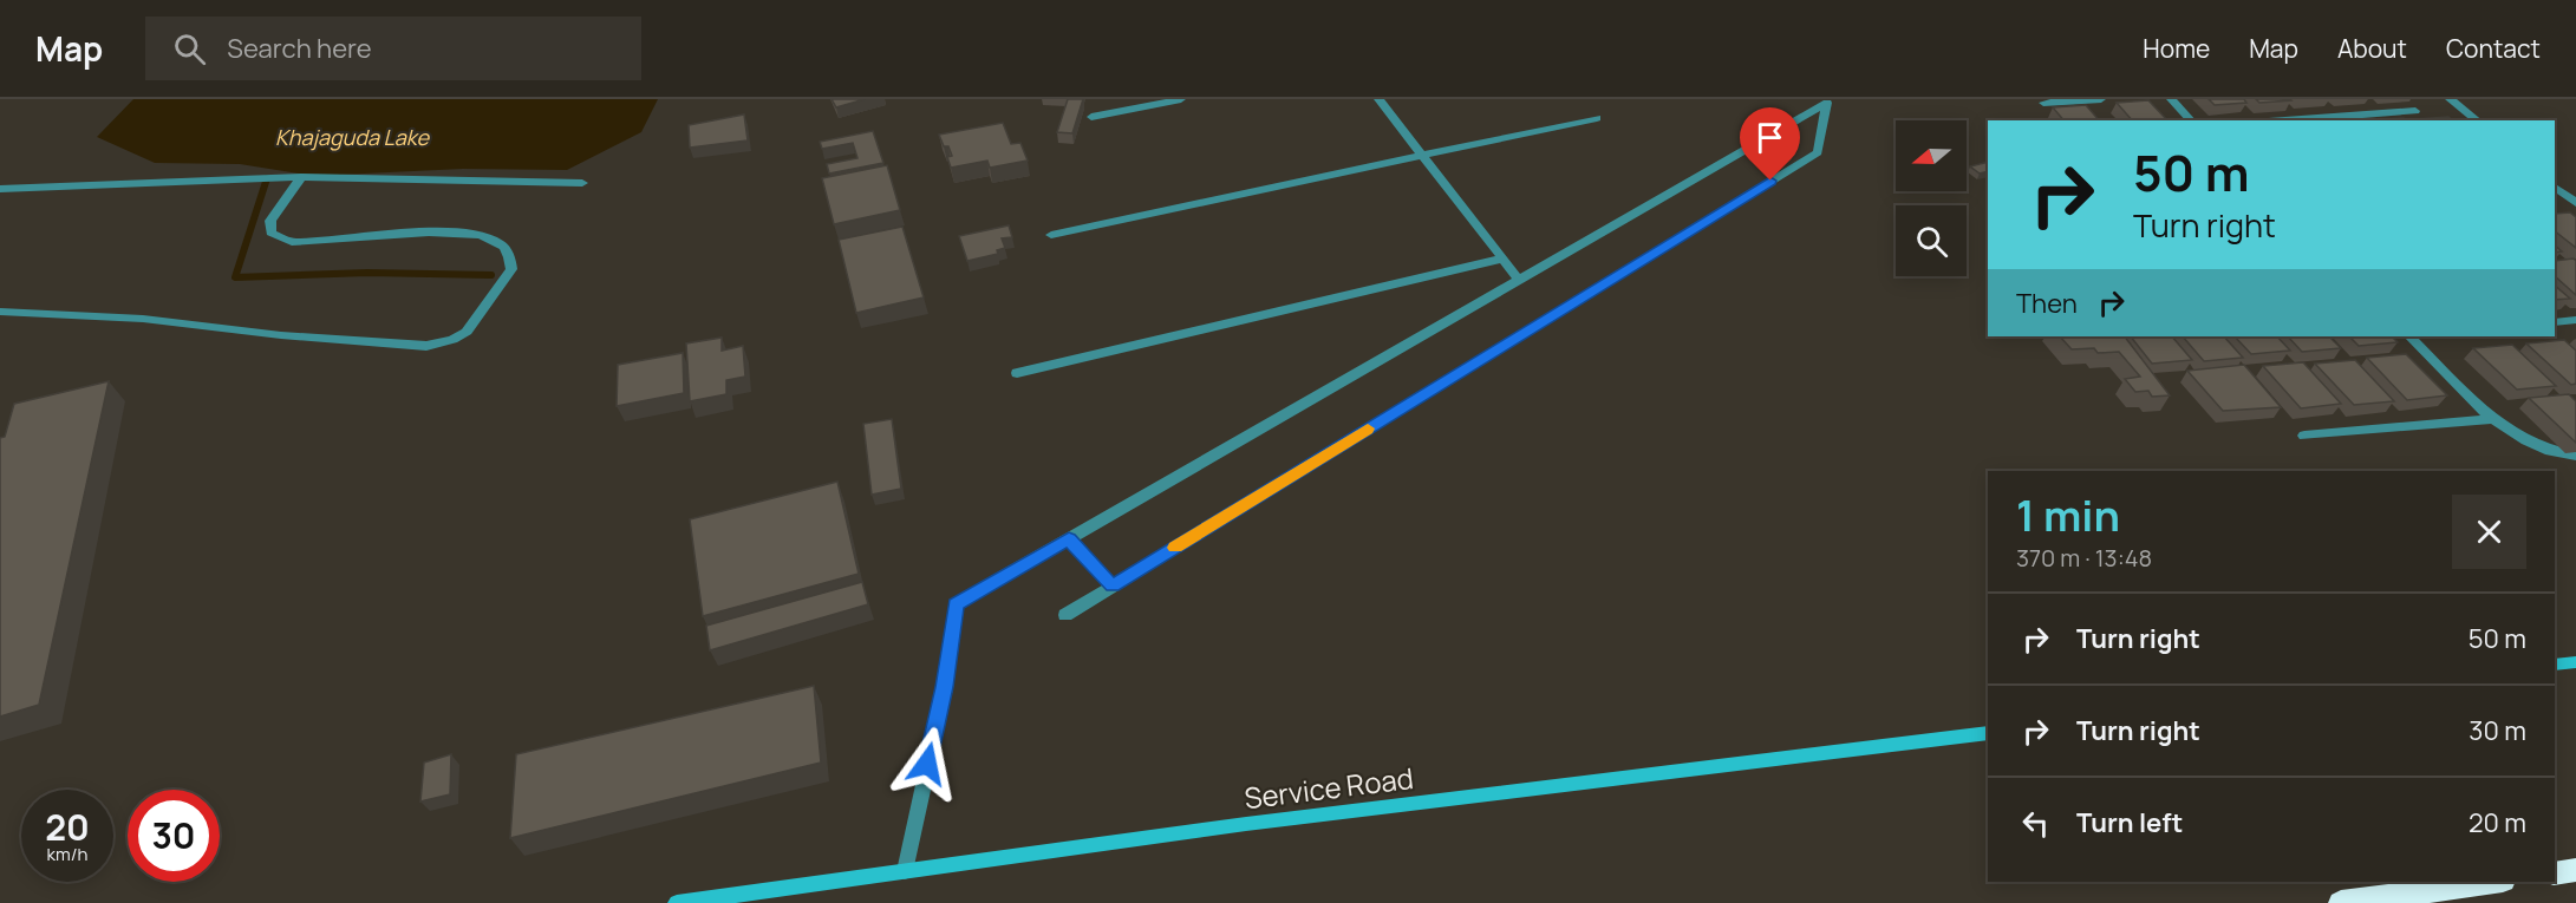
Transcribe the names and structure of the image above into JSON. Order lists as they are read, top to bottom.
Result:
{
  "streets": {
    "main road": ["Service Road"]
  },
  "water": ["Khajaguda Lake"],
  "north": "left",
  "page": {
    "header": "Map",
    "search": "Search here",
    "nav": [
      "Home",
      "Map",
      "About",
      "Contact"
    ],
    "turn": ["50 m", "Turn right"],
    "then": "Then",
    "heading": ["1 min", "370 m · 13:48"],
    "list": [
      {
        "name": "Turn right",
        "value": "50 m"
      },
      {
        "name": "Turn right",
        "value": "30 m"
      },
      {
        "name": "Turn left",
        "value": "20 m"
      }
    ],
    "speed": "20 km/h",
    "limit": "30"
  }
}
